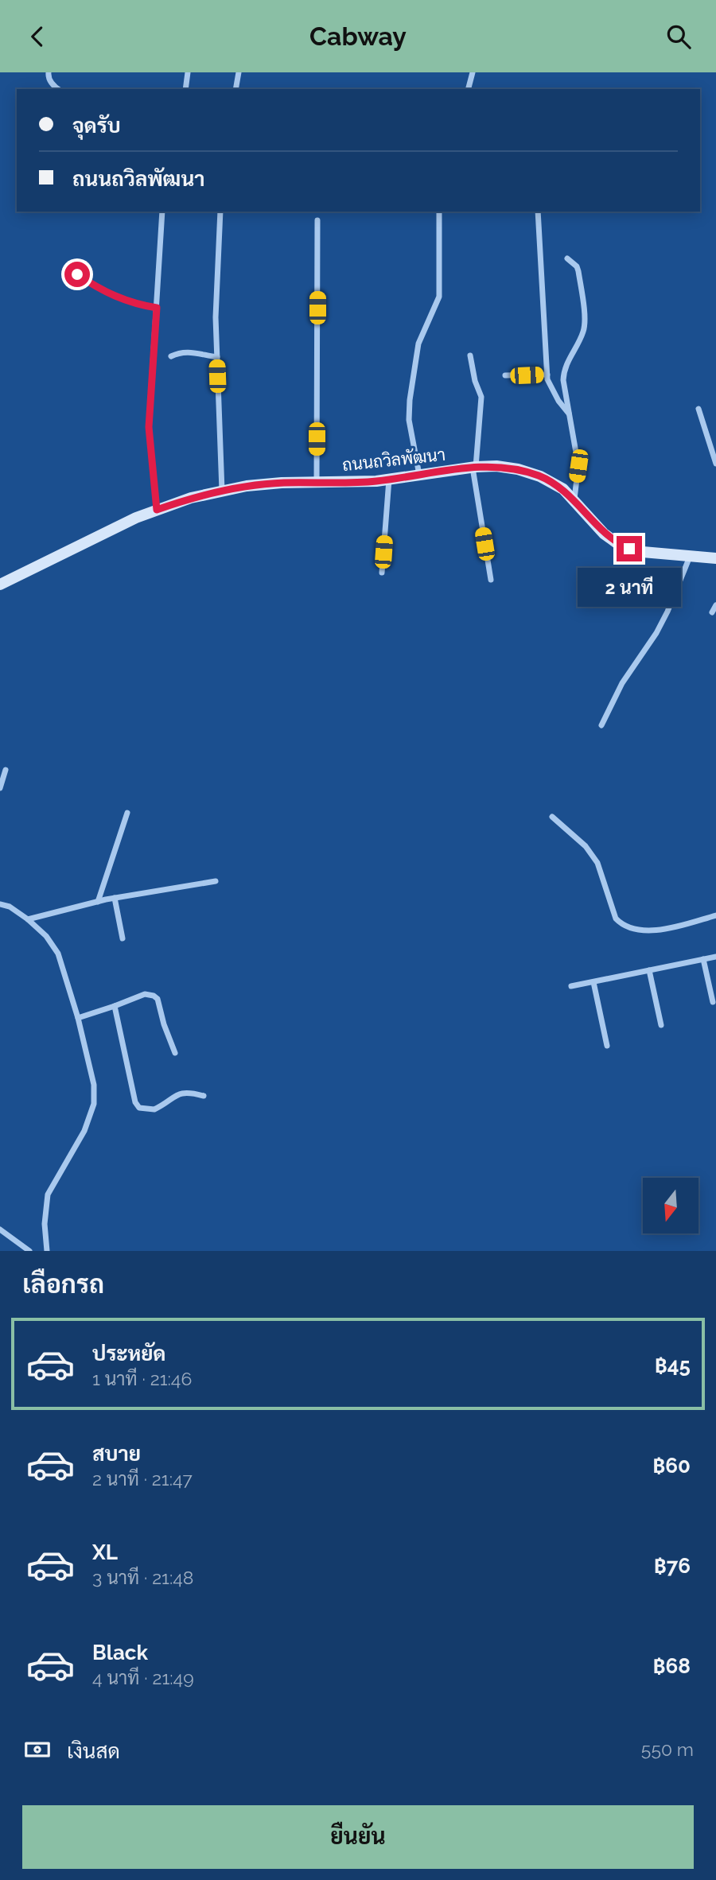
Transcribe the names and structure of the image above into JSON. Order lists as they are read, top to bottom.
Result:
{
  "streets": {
    "street": ["ถนนถวิลพัฒนา"]
  },
  "north": "bottom",
  "page": {
    "header": "Cabway",
    "banner": ["จุดรับ", "ถนนถวิลพัฒนา"],
    "bubble": "2 นาที",
    "heading": "เลือกรถ",
    "list": [
      {
        "name": "ประหยัด",
        "note": "1 นาที · 21:46",
        "value": "฿45"
      },
      {
        "name": "สบาย",
        "note": "2 นาที · 21:47",
        "value": "฿60"
      },
      {
        "name": "XL",
        "note": "3 นาที · 21:48",
        "value": "฿76"
      },
      {
        "name": "Black",
        "note": "4 นาที · 21:49",
        "value": "฿68"
      }
    ],
    "pay": ["เงินสด", "550 m"],
    "buttons": "ยืนยัน"
  }
}
